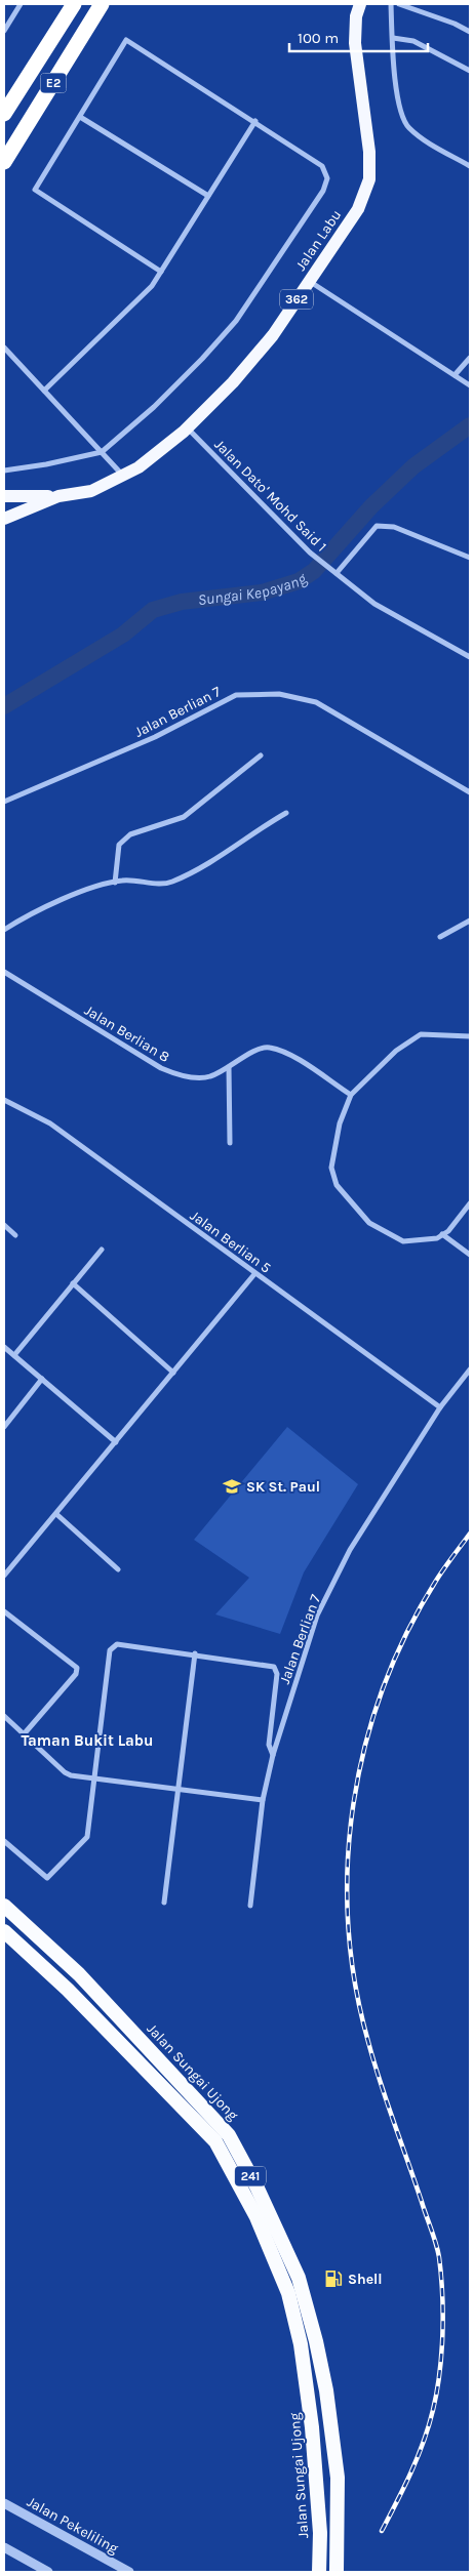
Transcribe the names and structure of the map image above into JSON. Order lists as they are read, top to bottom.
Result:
{
  "streets": {
    "highway": ["E2", "Jalan Sungai Ujong", "241"],
    "main road": ["Jalan Labu", "362"],
    "street": [
      "Jalan Dato' Mohd Said 1",
      "Jalan Berlian 7",
      "Jalan Berlian 8",
      "Jalan Berlian 5",
      "Jalan Pekeliling"
    ]
  },
  "crossings": [
    ["Jalan Labu", "Jalan Dato' Mohd Said 1"],
    ["Jalan Berlian 7", "Jalan Berlian 5"]
  ],
  "districts": ["Taman Bukit Labu"],
  "water": ["Sungai Kepayang"],
  "places": {
    "school or university": ["SK St. Paul"],
    "fuel station": ["Shell"]
  },
  "scale_bar": "100 m"
}
